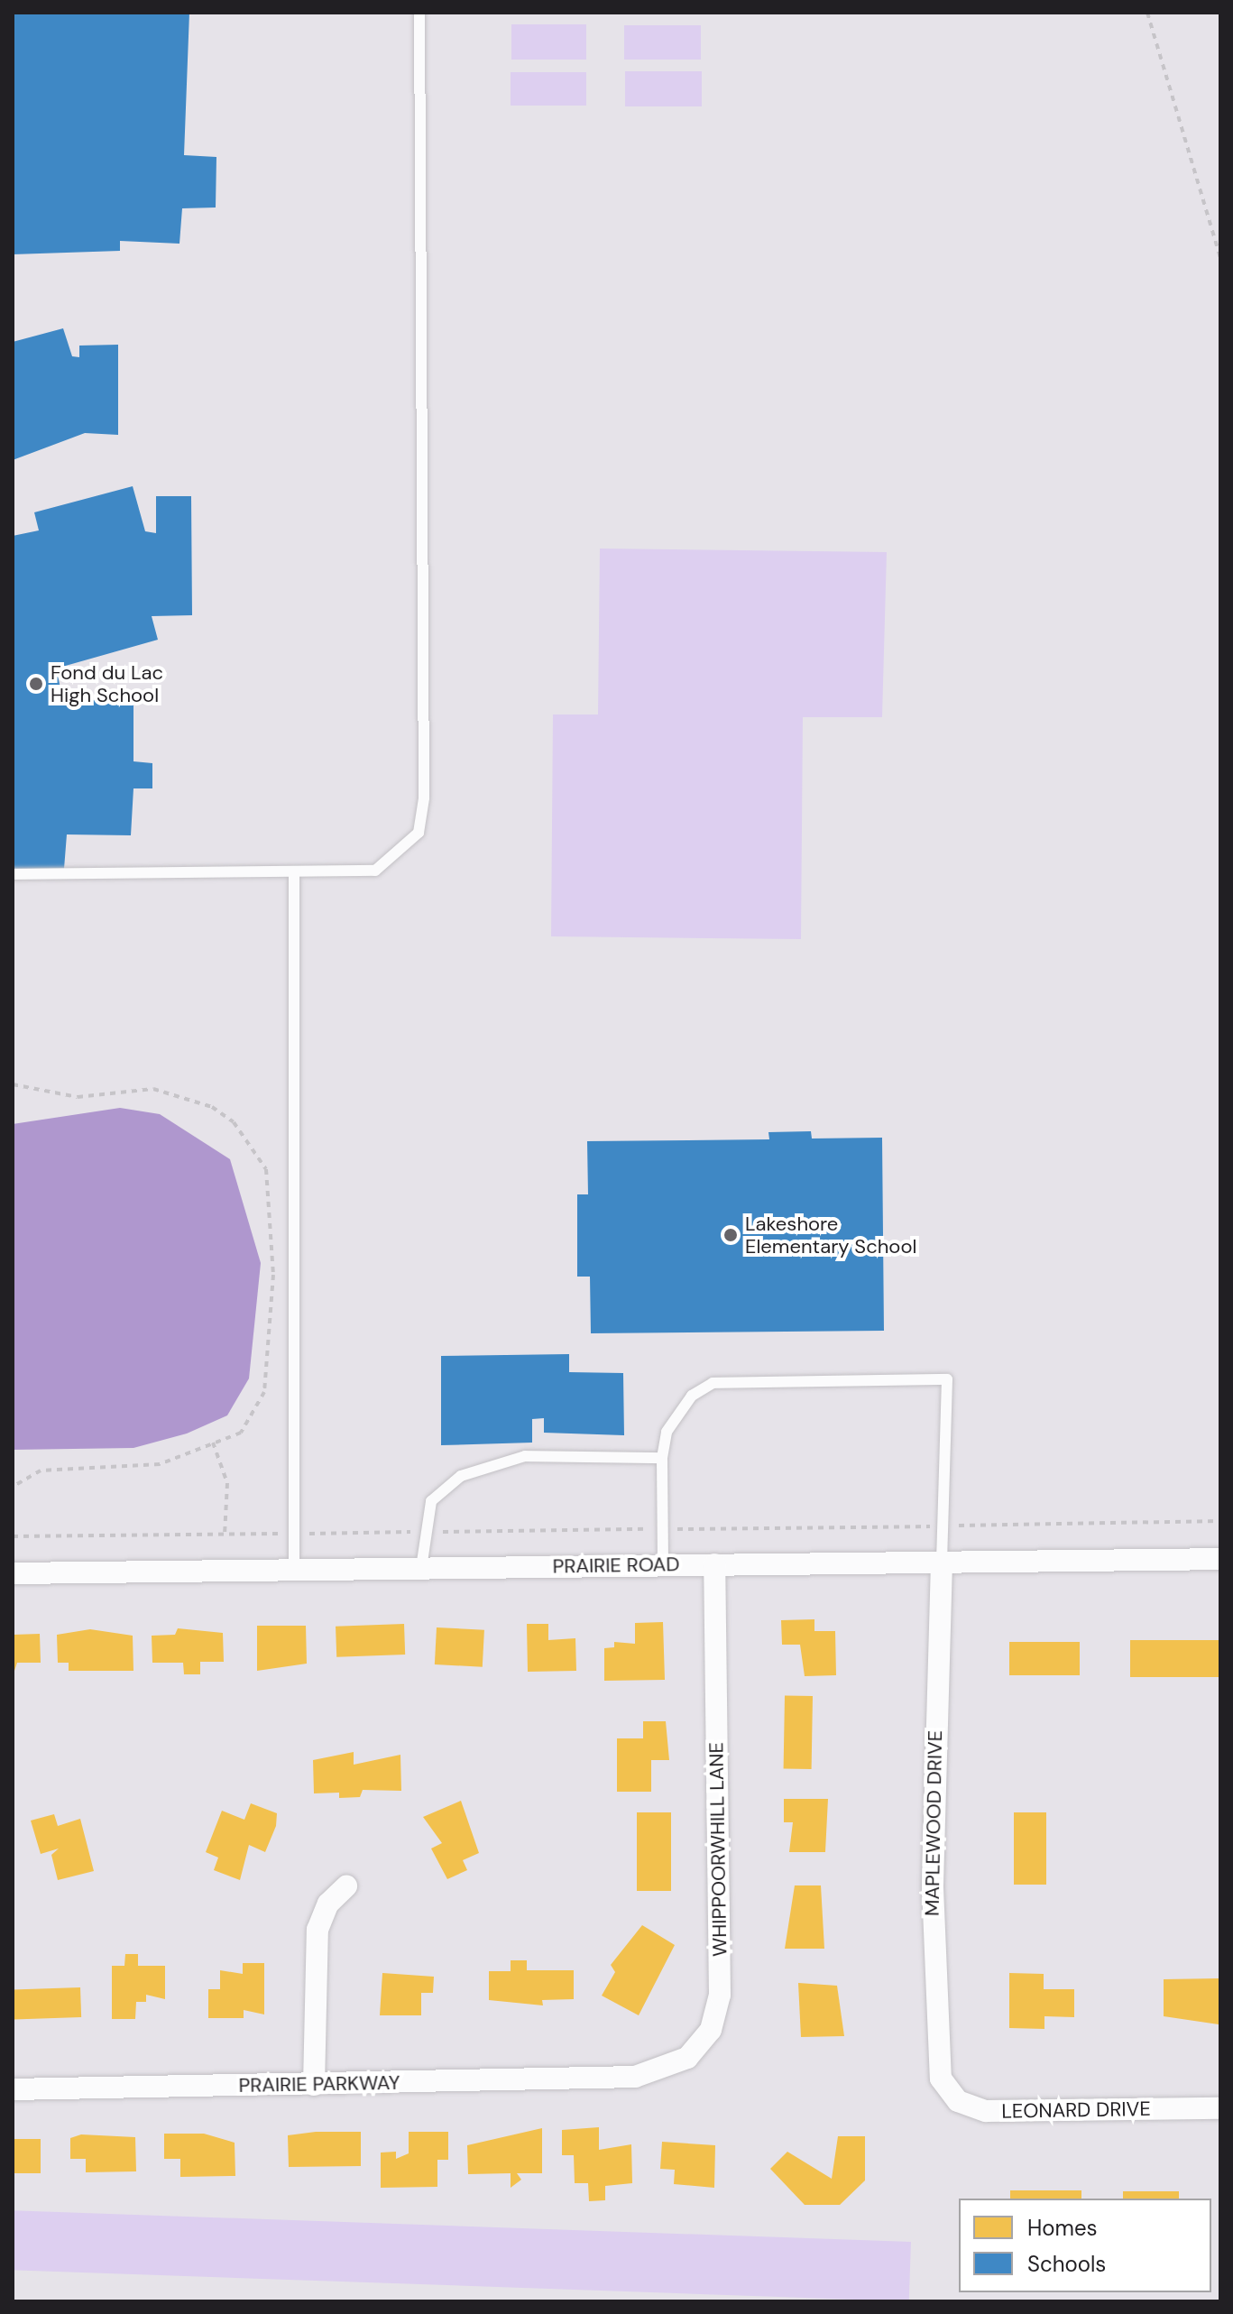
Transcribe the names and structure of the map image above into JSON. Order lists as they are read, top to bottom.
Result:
{
  "streets": {
    "street": [
      "PRAIRIE ROAD",
      "MAPLEWOOD DRIVE",
      "WHIPPOORWHILL LANE",
      "PRAIRIE PARKWAY",
      "LEONARD DRIVE"
    ]
  },
  "crossings": [
    ["PRAIRIE ROAD", "MAPLEWOOD DRIVE"],
    ["PRAIRIE ROAD", "WHIPPOORWHILL LANE"],
    ["MAPLEWOOD DRIVE", "LEONARD DRIVE"],
    ["WHIPPOORWHILL LANE", "PRAIRIE PARKWAY"]
  ],
  "places": ["Fond du Lac High School", "Lakeshore Elementary School"],
  "legend": ["Homes", "Schools"]
}
